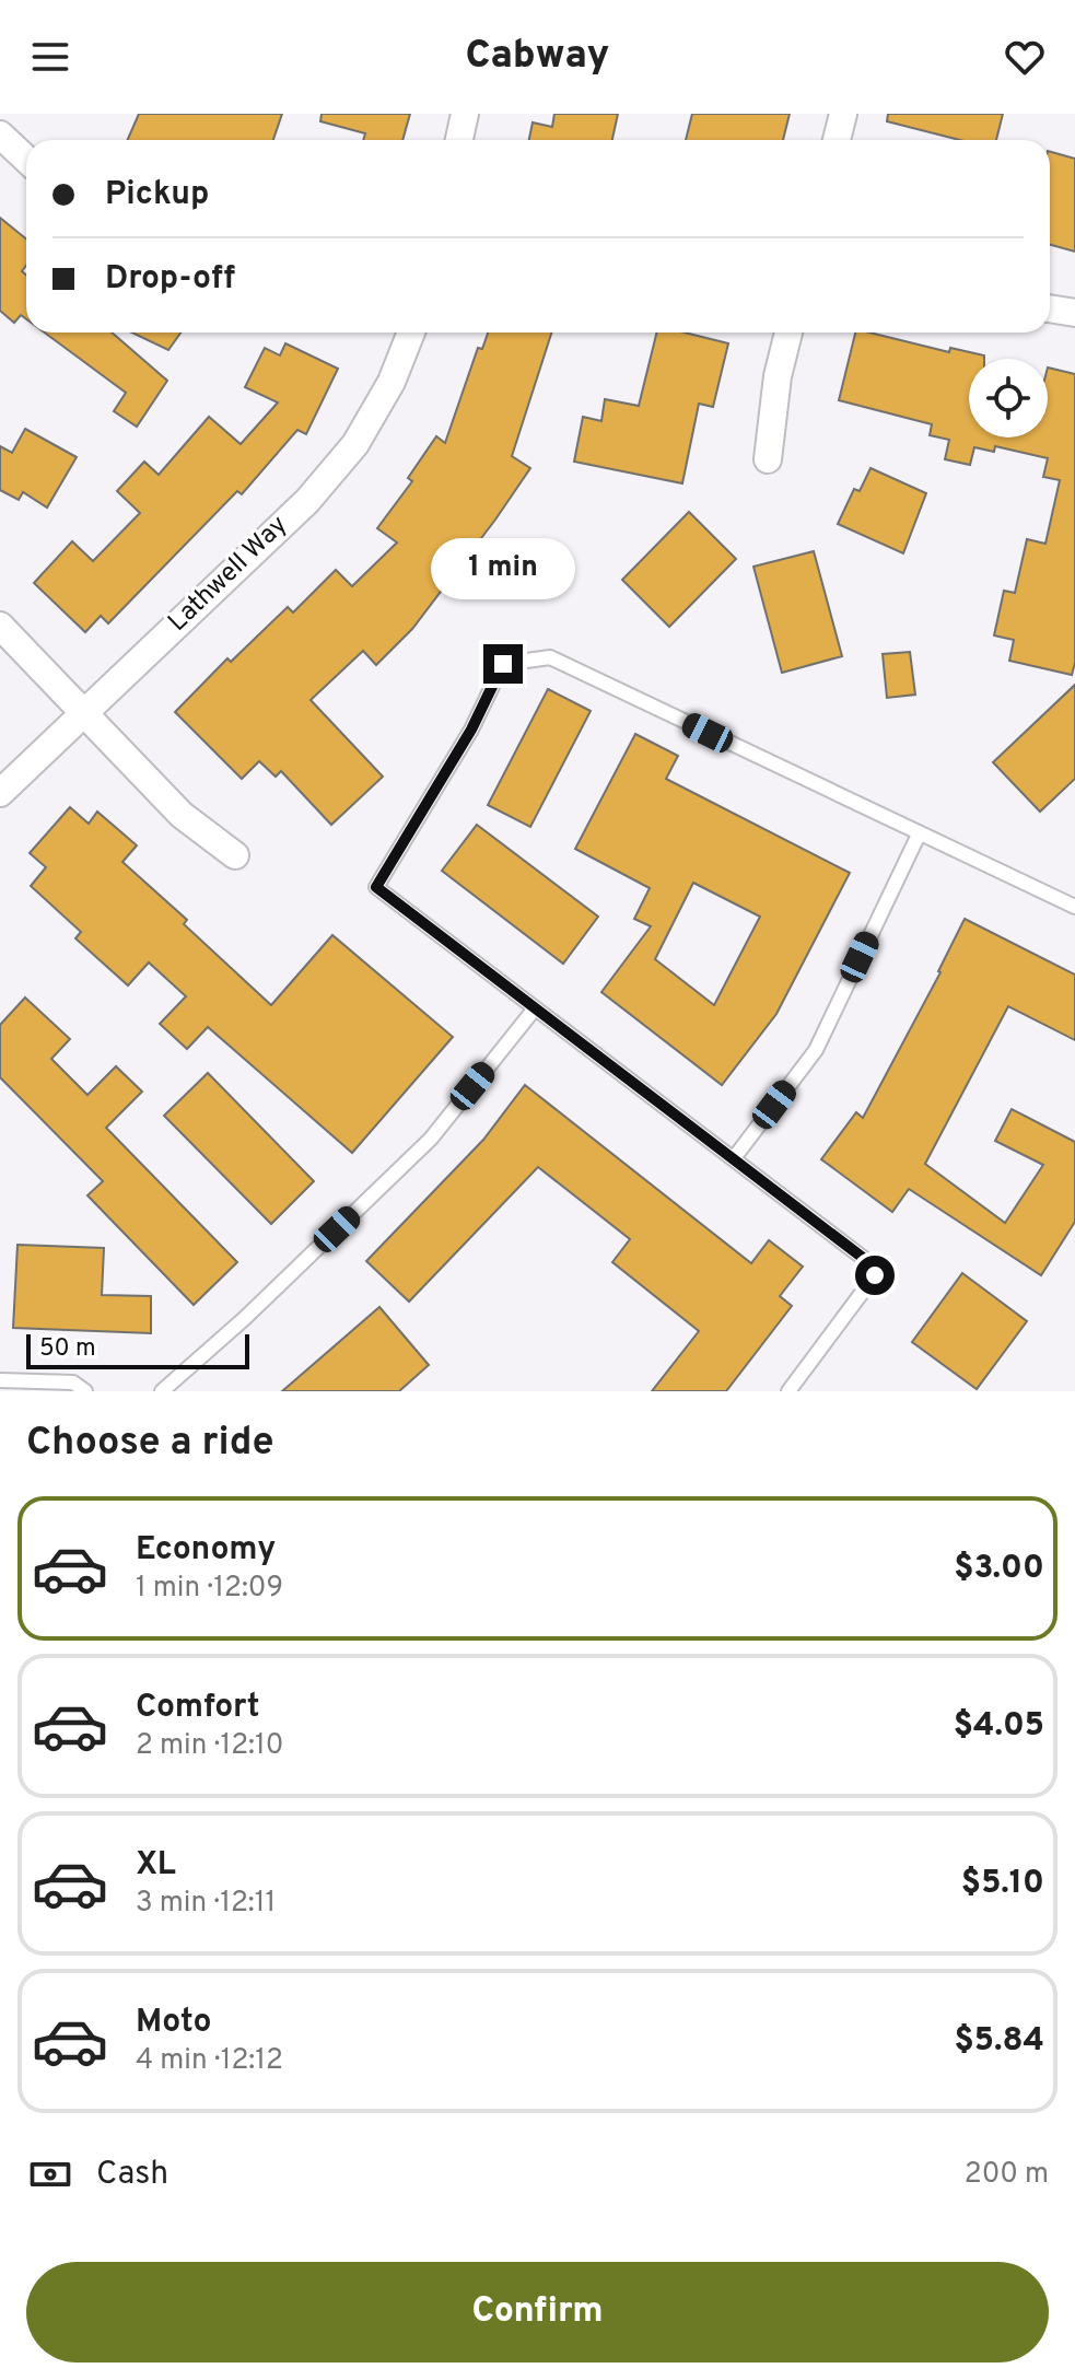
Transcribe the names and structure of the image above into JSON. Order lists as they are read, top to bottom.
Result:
{
  "streets": {
    "street": ["Lathwell Way"]
  },
  "scale_bar": "50 m",
  "page": {
    "header": "Cabway",
    "banner": ["Pickup", "Drop-off"],
    "bubble": "1 min",
    "scale": "50 m",
    "heading": "Choose a ride",
    "list": [
      {
        "name": "Economy",
        "note": "1 min · 12:09",
        "value": "$3.00"
      },
      {
        "name": "Comfort",
        "note": "2 min · 12:10",
        "value": "$4.05"
      },
      {
        "name": "XL",
        "note": "3 min · 12:11",
        "value": "$5.10"
      },
      {
        "name": "Moto",
        "note": "4 min · 12:12",
        "value": "$5.84"
      }
    ],
    "pay": ["Cash", "200 m"],
    "buttons": "Confirm"
  }
}
